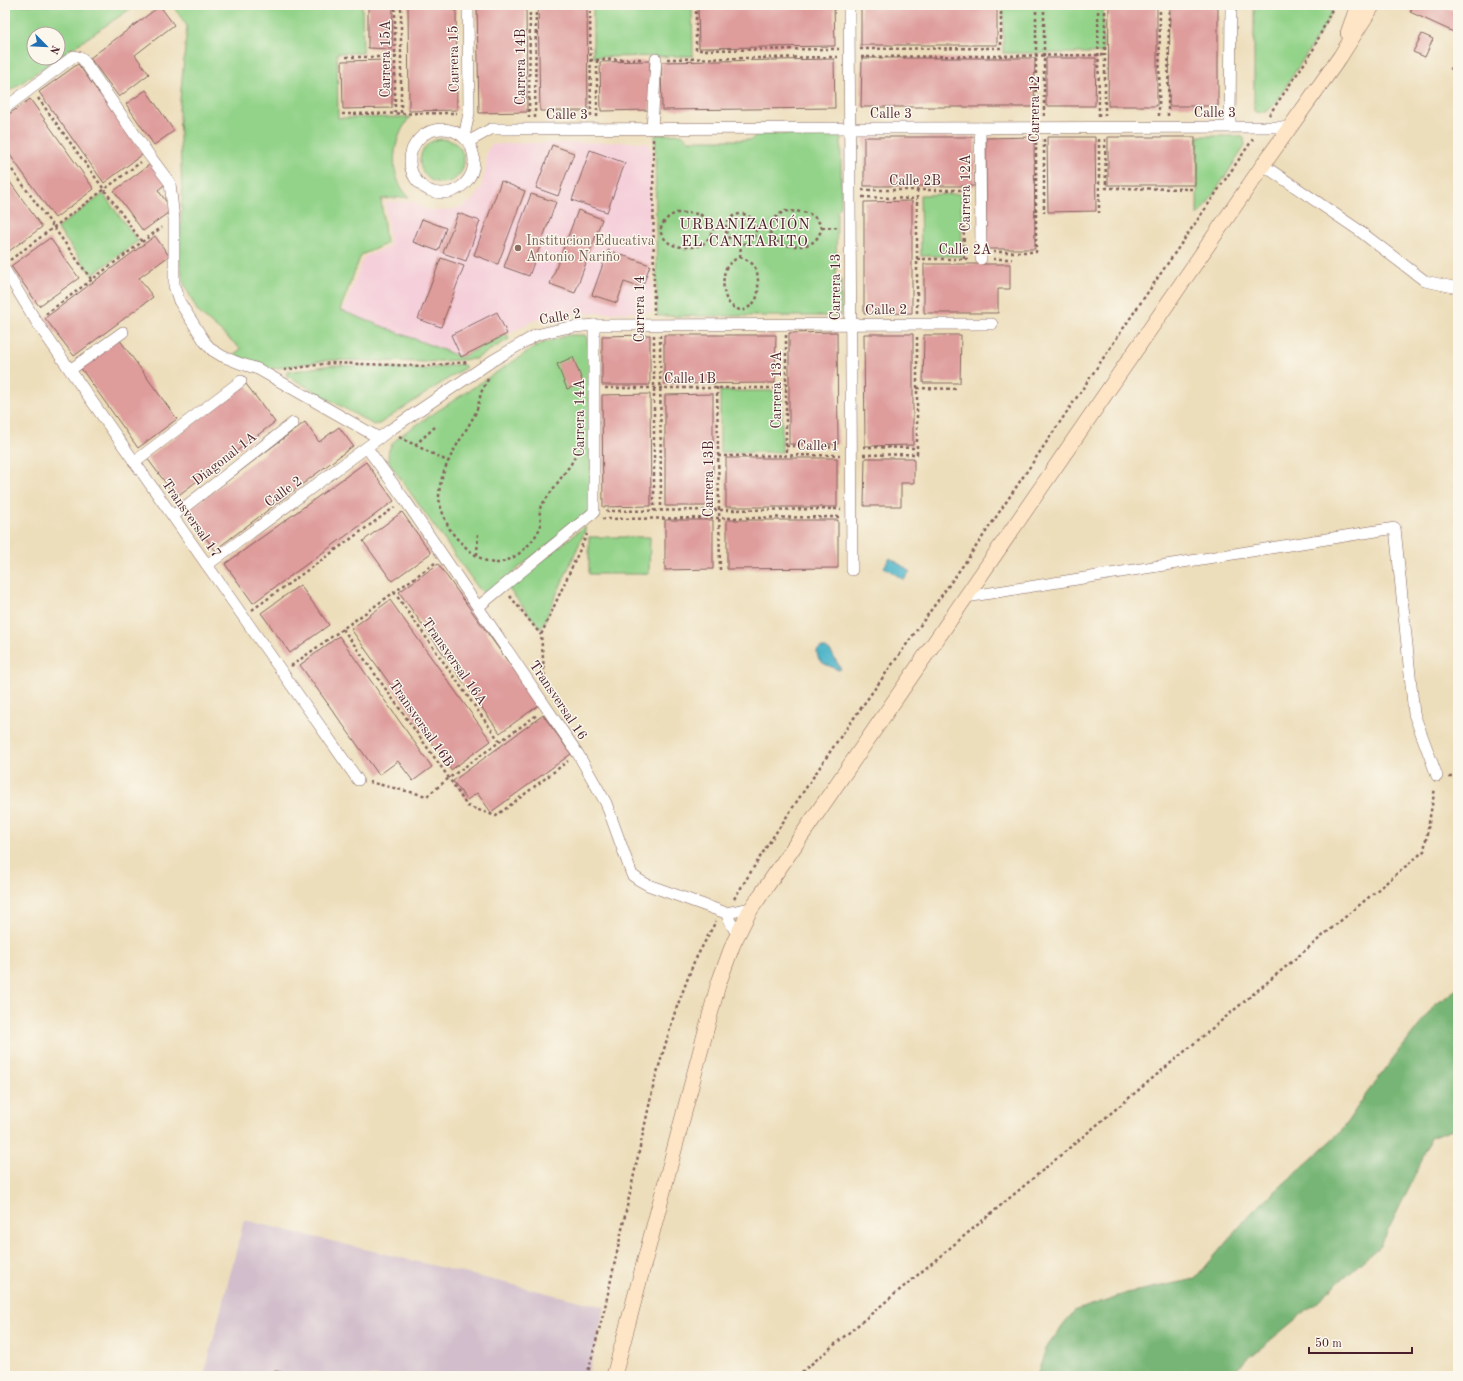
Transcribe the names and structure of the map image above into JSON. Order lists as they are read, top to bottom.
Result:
{
  "streets": {
    "street": [
      "Carrera 15",
      "Calle 3",
      "Carrera 12A",
      "Carrera 13",
      "Calle 2",
      "Carrera 14A",
      "Diagonal 1A",
      "Transversal 17",
      "Transversal 16"
    ],
    "path": [
      "Carrera 15A",
      "Carrera 14B",
      "Carrera 12",
      "Calle 2B",
      "Calle 2A",
      "Carrera 14",
      "Calle 1B",
      "Carrera 13A",
      "Calle 1",
      "Carrera 13B",
      "Transversal 16A",
      "Transversal 16B"
    ]
  },
  "crossings": [
    ["Carrera 15", "Calle 3"],
    ["Carrera 14B", "Calle 3"],
    ["Carrera 12", "Calle 3"],
    ["Calle 3", "Carrera 12A"],
    ["Calle 3", "Carrera 13"],
    ["Calle 3", "Carrera 14"],
    ["Calle 2B", "Carrera 12A"],
    ["Calle 2B", "Carrera 13"],
    ["Carrera 12A", "Calle 2A"],
    ["Carrera 13", "Calle 2"],
    ["Carrera 13", "Calle 1"],
    ["Carrera 14", "Calle 2"],
    ["Carrera 14", "Calle 1B"],
    ["Calle 2", "Carrera 13A"],
    ["Calle 2", "Carrera 14A"],
    ["Calle 2", "Transversal 17"],
    ["Calle 2", "Transversal 16"],
    ["Calle 1B", "Carrera 13A"],
    ["Calle 1B", "Carrera 14A"],
    ["Calle 1B", "Carrera 13B"],
    ["Carrera 13A", "Calle 1"],
    ["Calle 1", "Carrera 13B"],
    ["Diagonal 1A", "Transversal 17"],
    ["Transversal 16", "Transversal 16B"]
  ],
  "districts": ["URBANIZACIÓN EL CANTARITO"],
  "places": ["Institucion Educativa Antonio Nariño"],
  "scale_bar": "50 m",
  "north": "bottom right"
}
